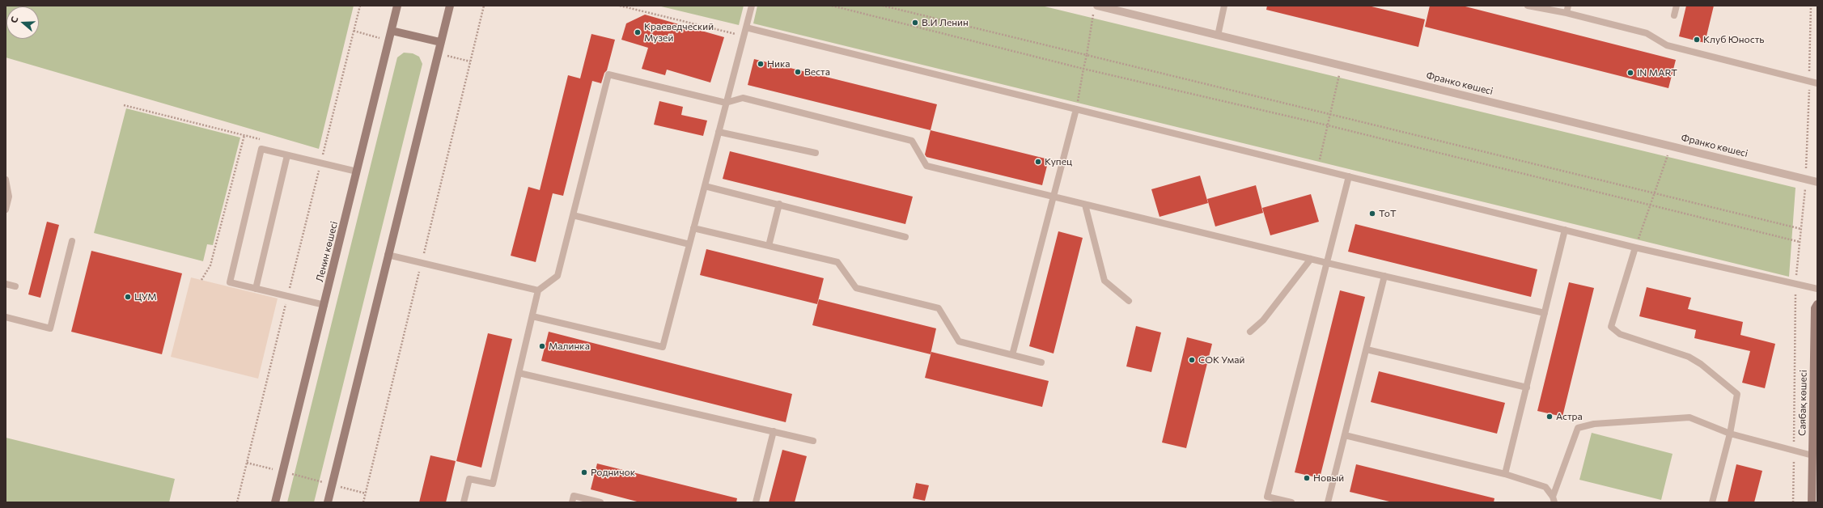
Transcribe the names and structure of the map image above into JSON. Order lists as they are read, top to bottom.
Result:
{
  "streets": {
    "main road": ["Ленин көшесі", "Саябақ көшесі"],
    "street": ["Франко көшесі"]
  },
  "places": [
    "В.И Ленин",
    "Краеведческий Музей",
    "Клуб Юность",
    "Ника",
    "Веста",
    "IN MART",
    "Купец",
    "ТоТ",
    "ЦУМ",
    "Малинка",
    "СОК Умай",
    "Астра",
    "Родничок",
    "Новый"
  ],
  "north": "left"
}
